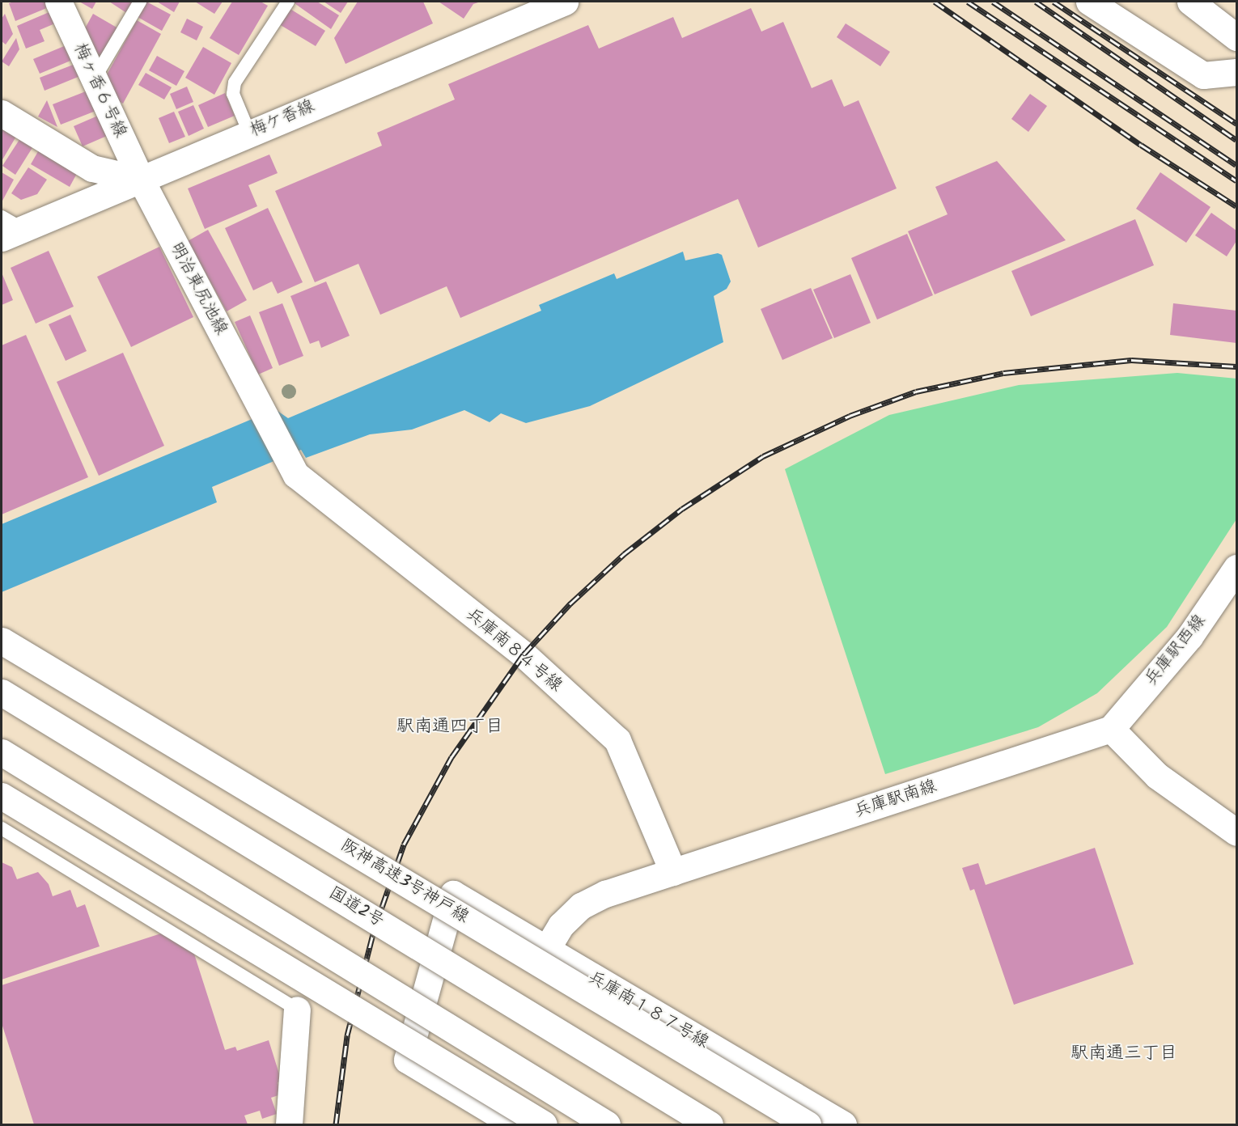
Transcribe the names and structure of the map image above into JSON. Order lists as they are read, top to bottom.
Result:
{
  "streets": {
    "main road": [
      "梅ヶ香６号線",
      "梅ケ香線",
      "明治東尻池線",
      "兵庫南８４号線",
      "兵庫駅西線",
      "兵庫駅南線",
      "阪神高速3号神戸線",
      "国道2号",
      "兵庫南１８７号線"
    ]
  },
  "crossings": [
    ["梅ヶ香６号線", "梅ケ香線"],
    ["梅ヶ香６号線", "明治東尻池線"],
    ["梅ケ香線", "明治東尻池線"],
    ["明治東尻池線", "兵庫南８４号線"],
    ["兵庫南８４号線", "兵庫駅南線"],
    ["兵庫駅西線", "兵庫駅南線"],
    ["兵庫駅南線", "兵庫南１８７号線"]
  ],
  "districts": ["駅南通四丁目", "駅南通三丁目"]
}
